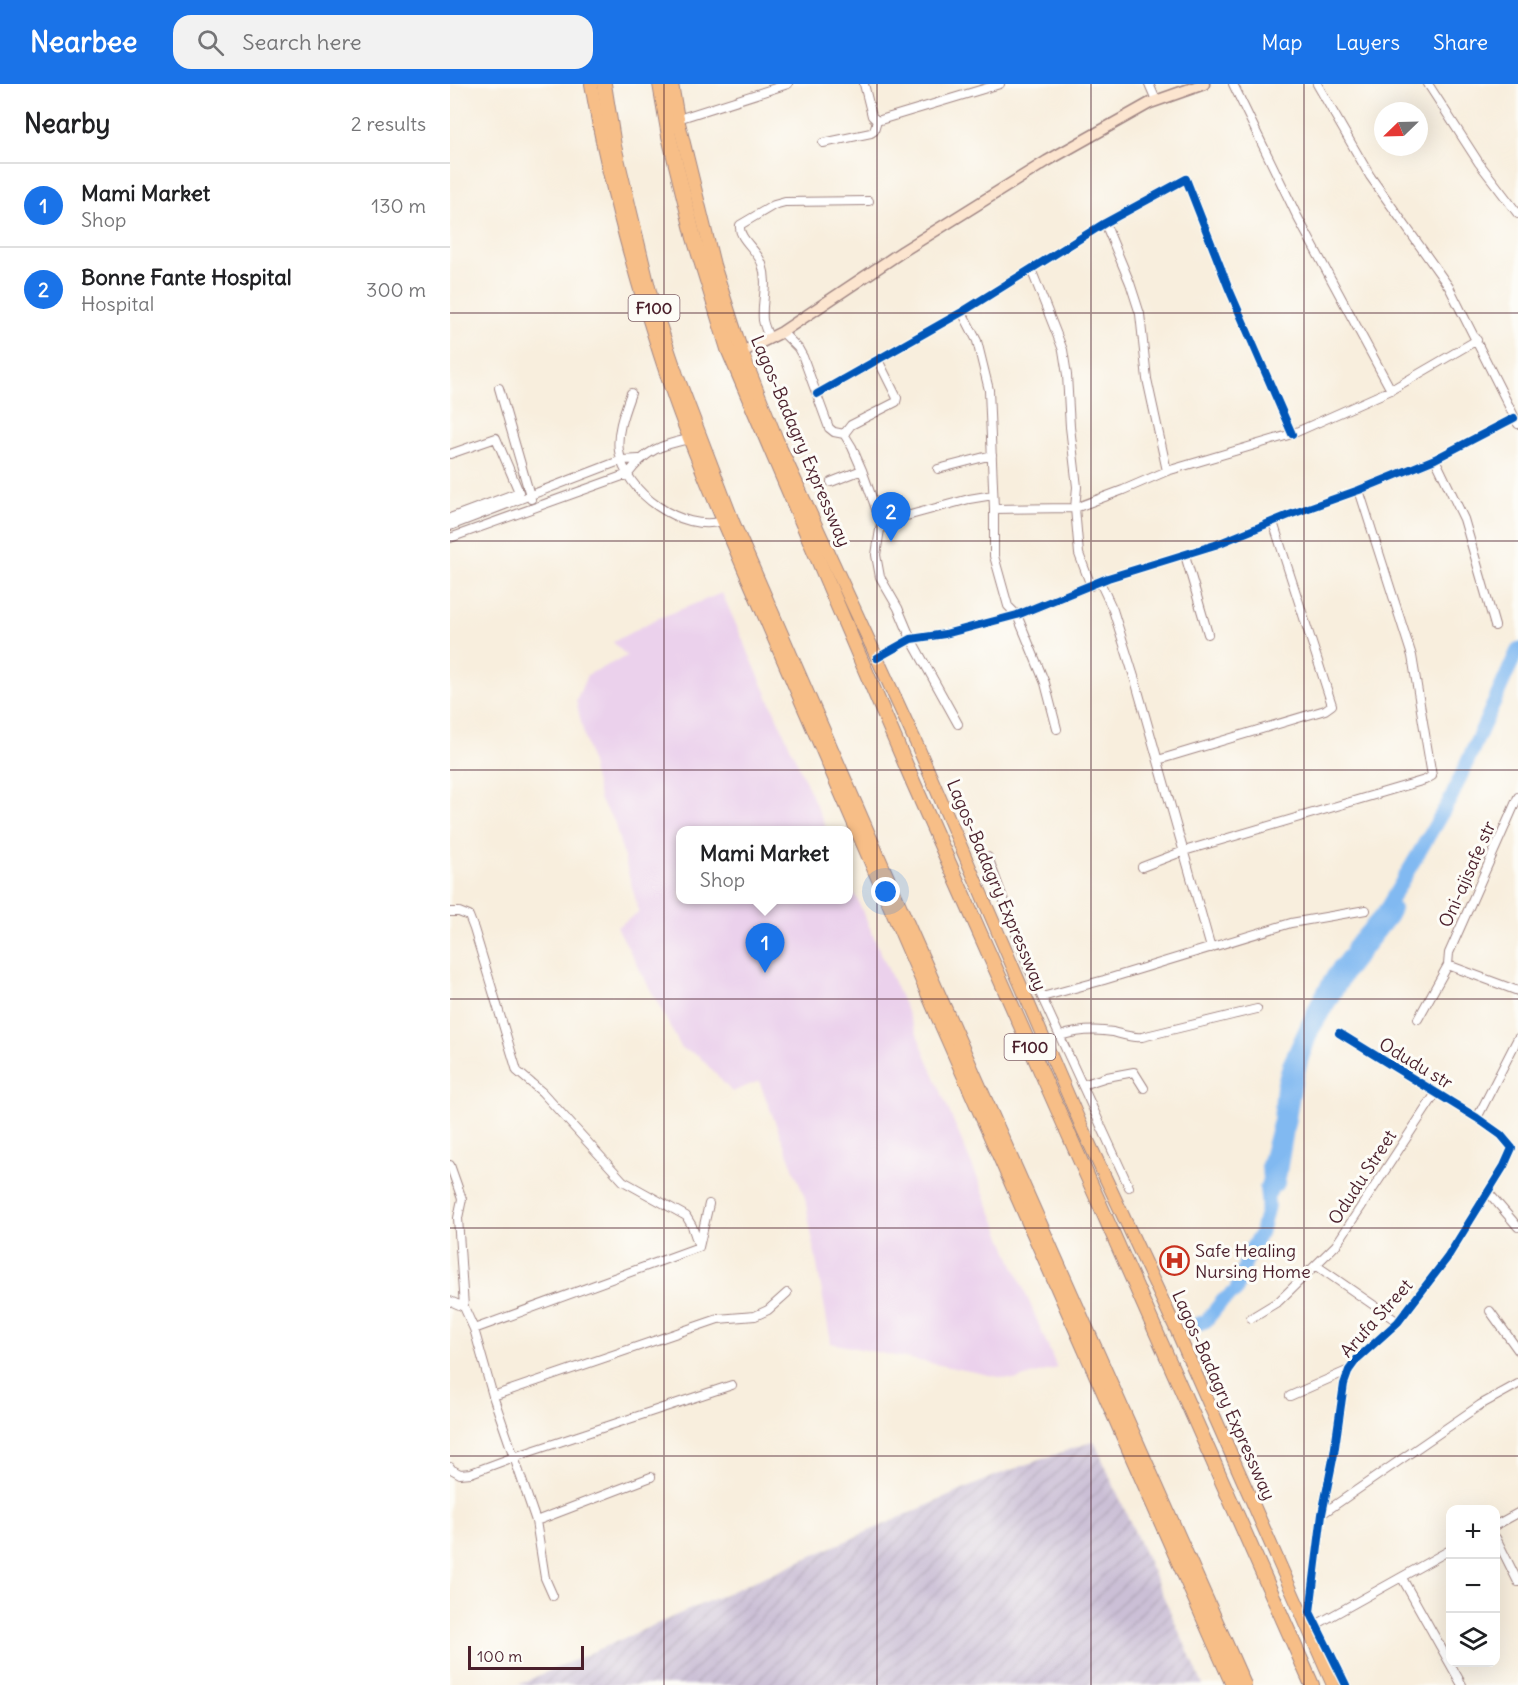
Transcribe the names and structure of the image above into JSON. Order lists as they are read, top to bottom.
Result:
{
  "streets": {
    "highway": ["F100", "Lagos-Badagry Expressway"],
    "street": [
      "Oni-ajisafe str",
      "Odudu str",
      "Odudu Street",
      "Arufa Street"
    ]
  },
  "crossings": [
    ["Lagos-Badagry Expressway", "Arufa Street"],
    ["Odudu str", "Odudu Street"],
    ["Odudu str", "Arufa Street"]
  ],
  "places": {
    "hospital": ["Safe Healing Nursing Home"]
  },
  "scale_bar": "100 m",
  "north": "bottom left",
  "page": {
    "header": "Nearbee",
    "search": "Search here",
    "nav": ["Map", "Layers", "Share"],
    "heading": ["Nearby", "2 results"],
    "list": [
      {
        "mark": "1",
        "name": "Mami Market",
        "note": "Shop",
        "value": "130 m"
      },
      {
        "mark": "2",
        "name": "Bonne Fante Hospital",
        "note": "Hospital",
        "value": "300 m"
      }
    ],
    "pins": ["2", "1"],
    "popup": ["Mami Market", "Shop"],
    "map_buttons": ["+", "−"],
    "scale": "100 m"
  }
}
